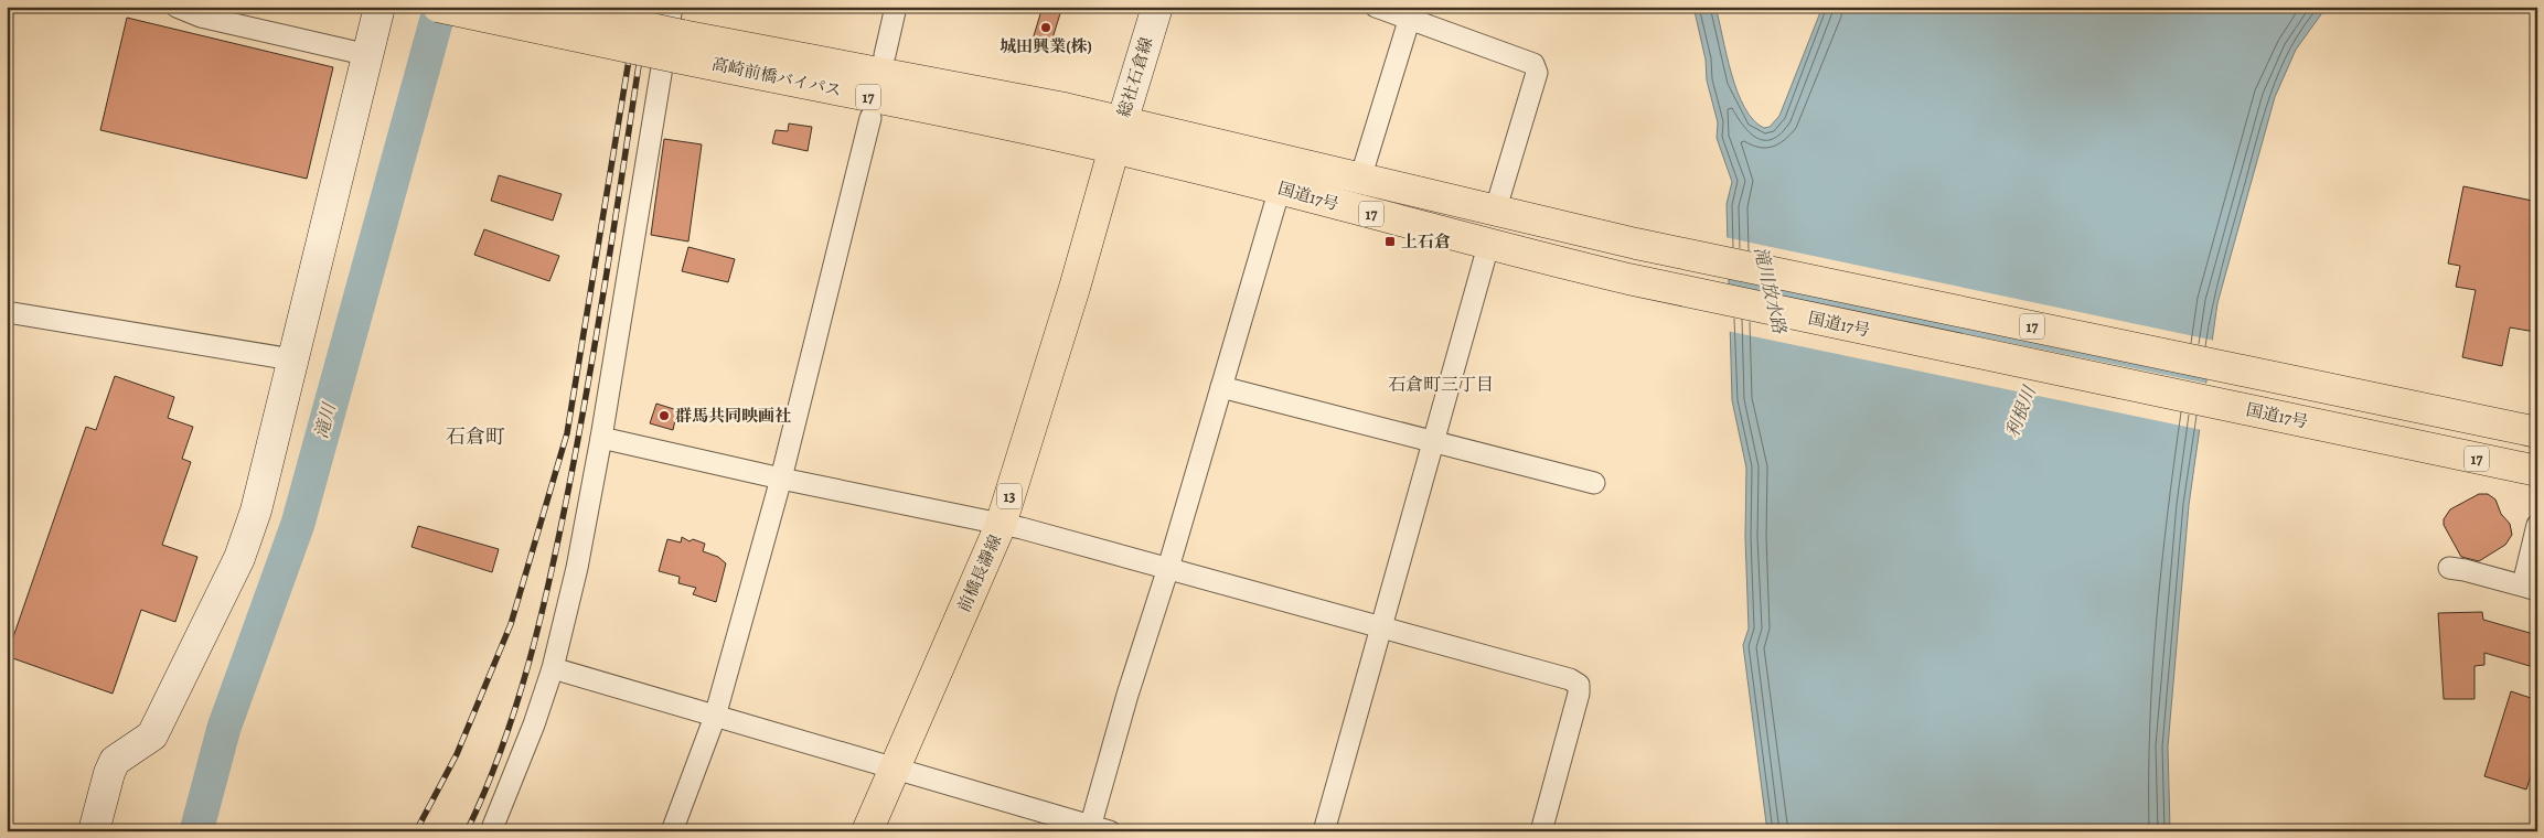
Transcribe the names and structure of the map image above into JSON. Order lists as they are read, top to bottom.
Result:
{
  "streets": {
    "main road": [
      "高崎前橋バイパス",
      "17",
      "国道17号",
      "13",
      "前橋長瀞線"
    ],
    "street": ["総社石倉線"]
  },
  "crossings": [
    ["高崎前橋バイパス", "総社石倉線"],
    ["高崎前橋バイパス", "国道17号"],
    ["高崎前橋バイパス", "前橋長瀞線"],
    ["総社石倉線", "国道17号"],
    ["総社石倉線", "前橋長瀞線"],
    ["国道17号", "前橋長瀞線"]
  ],
  "districts": ["石倉町三丁目", "石倉町"],
  "water": ["滝川放水路", "利根川", "滝川"],
  "places": {
    "other": ["城田興業(株)", "群馬共同映画社"],
    "transit": ["上石倉"]
  }
}
